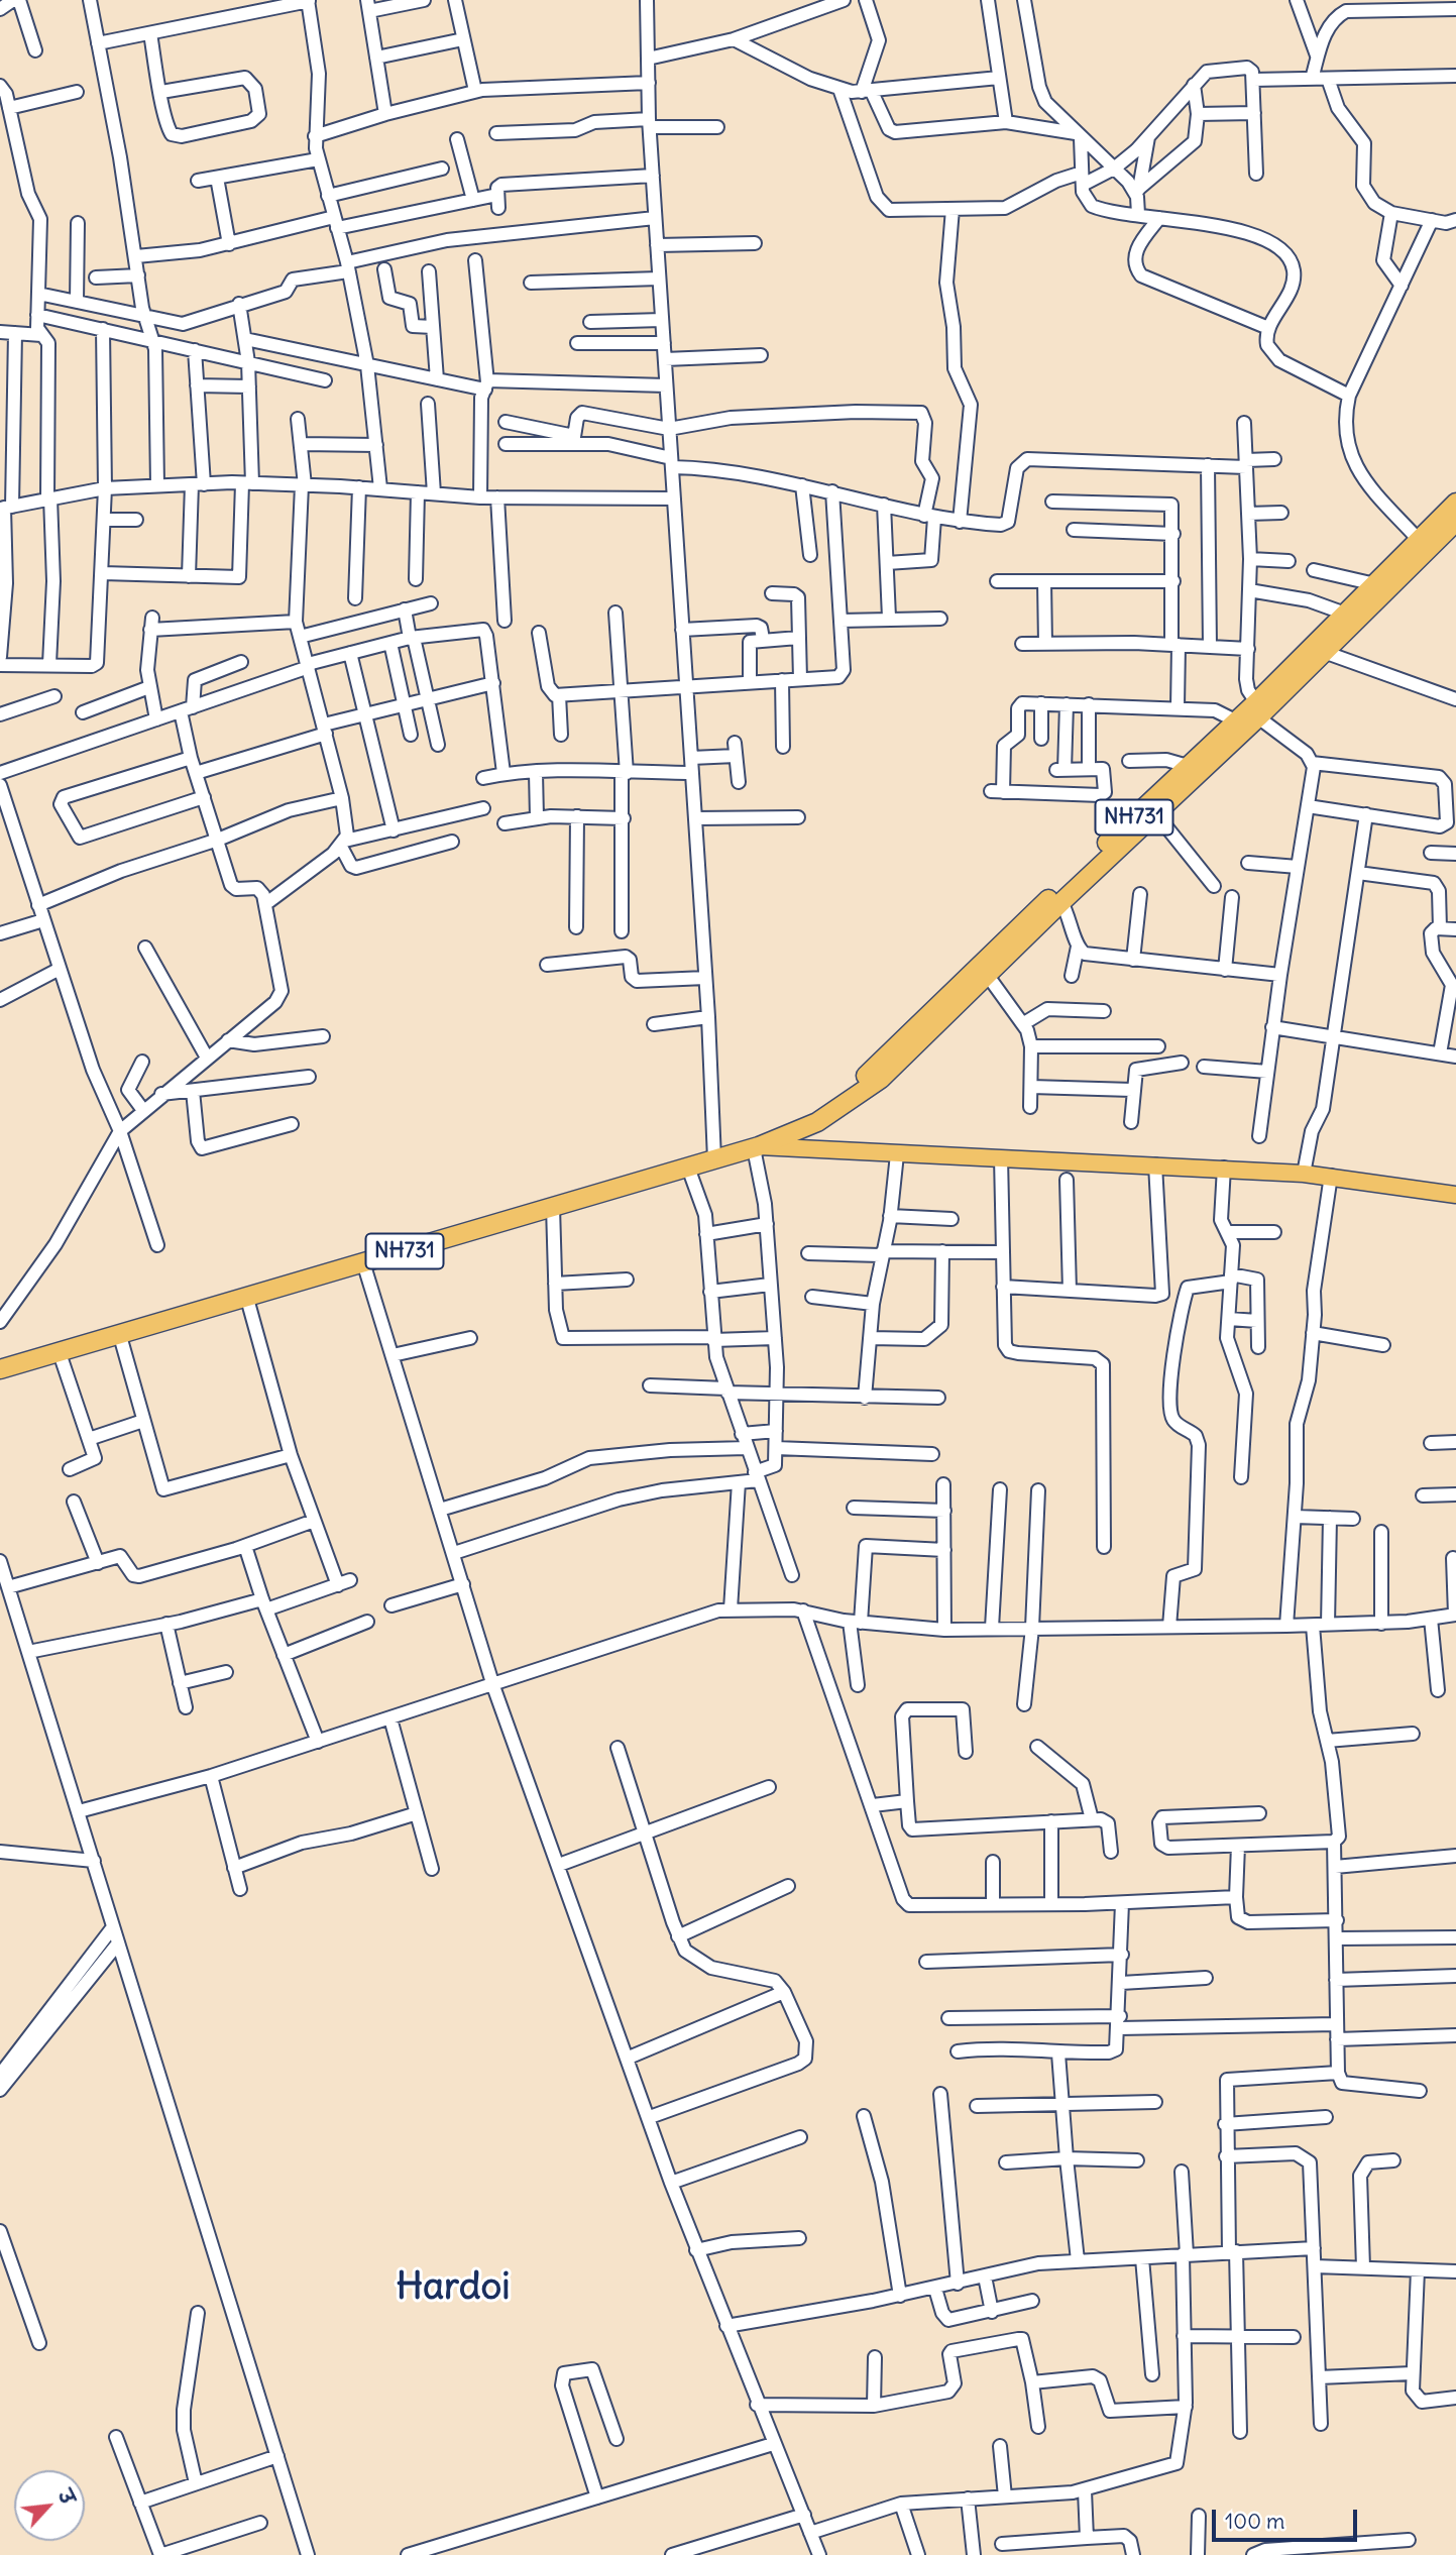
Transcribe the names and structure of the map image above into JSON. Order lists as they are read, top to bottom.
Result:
{
  "streets": {
    "highway": ["NH731"]
  },
  "districts": ["Hardoi"],
  "scale_bar": "100 m",
  "north": "top right"
}
